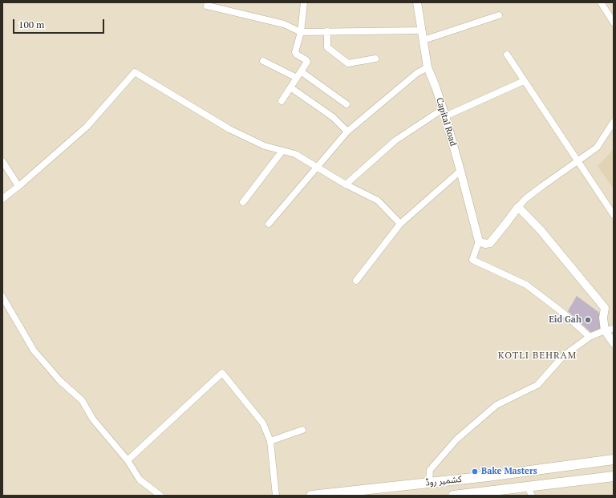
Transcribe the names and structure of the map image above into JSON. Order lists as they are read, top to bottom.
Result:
{
  "streets": {
    "main road": ["کشمیر روڈ"],
    "street": ["Capital Road"]
  },
  "districts": ["KOTLI BEHRAM"],
  "places": ["Eid Gah", "Bake Masters"],
  "scale_bar": "100 m"
}
